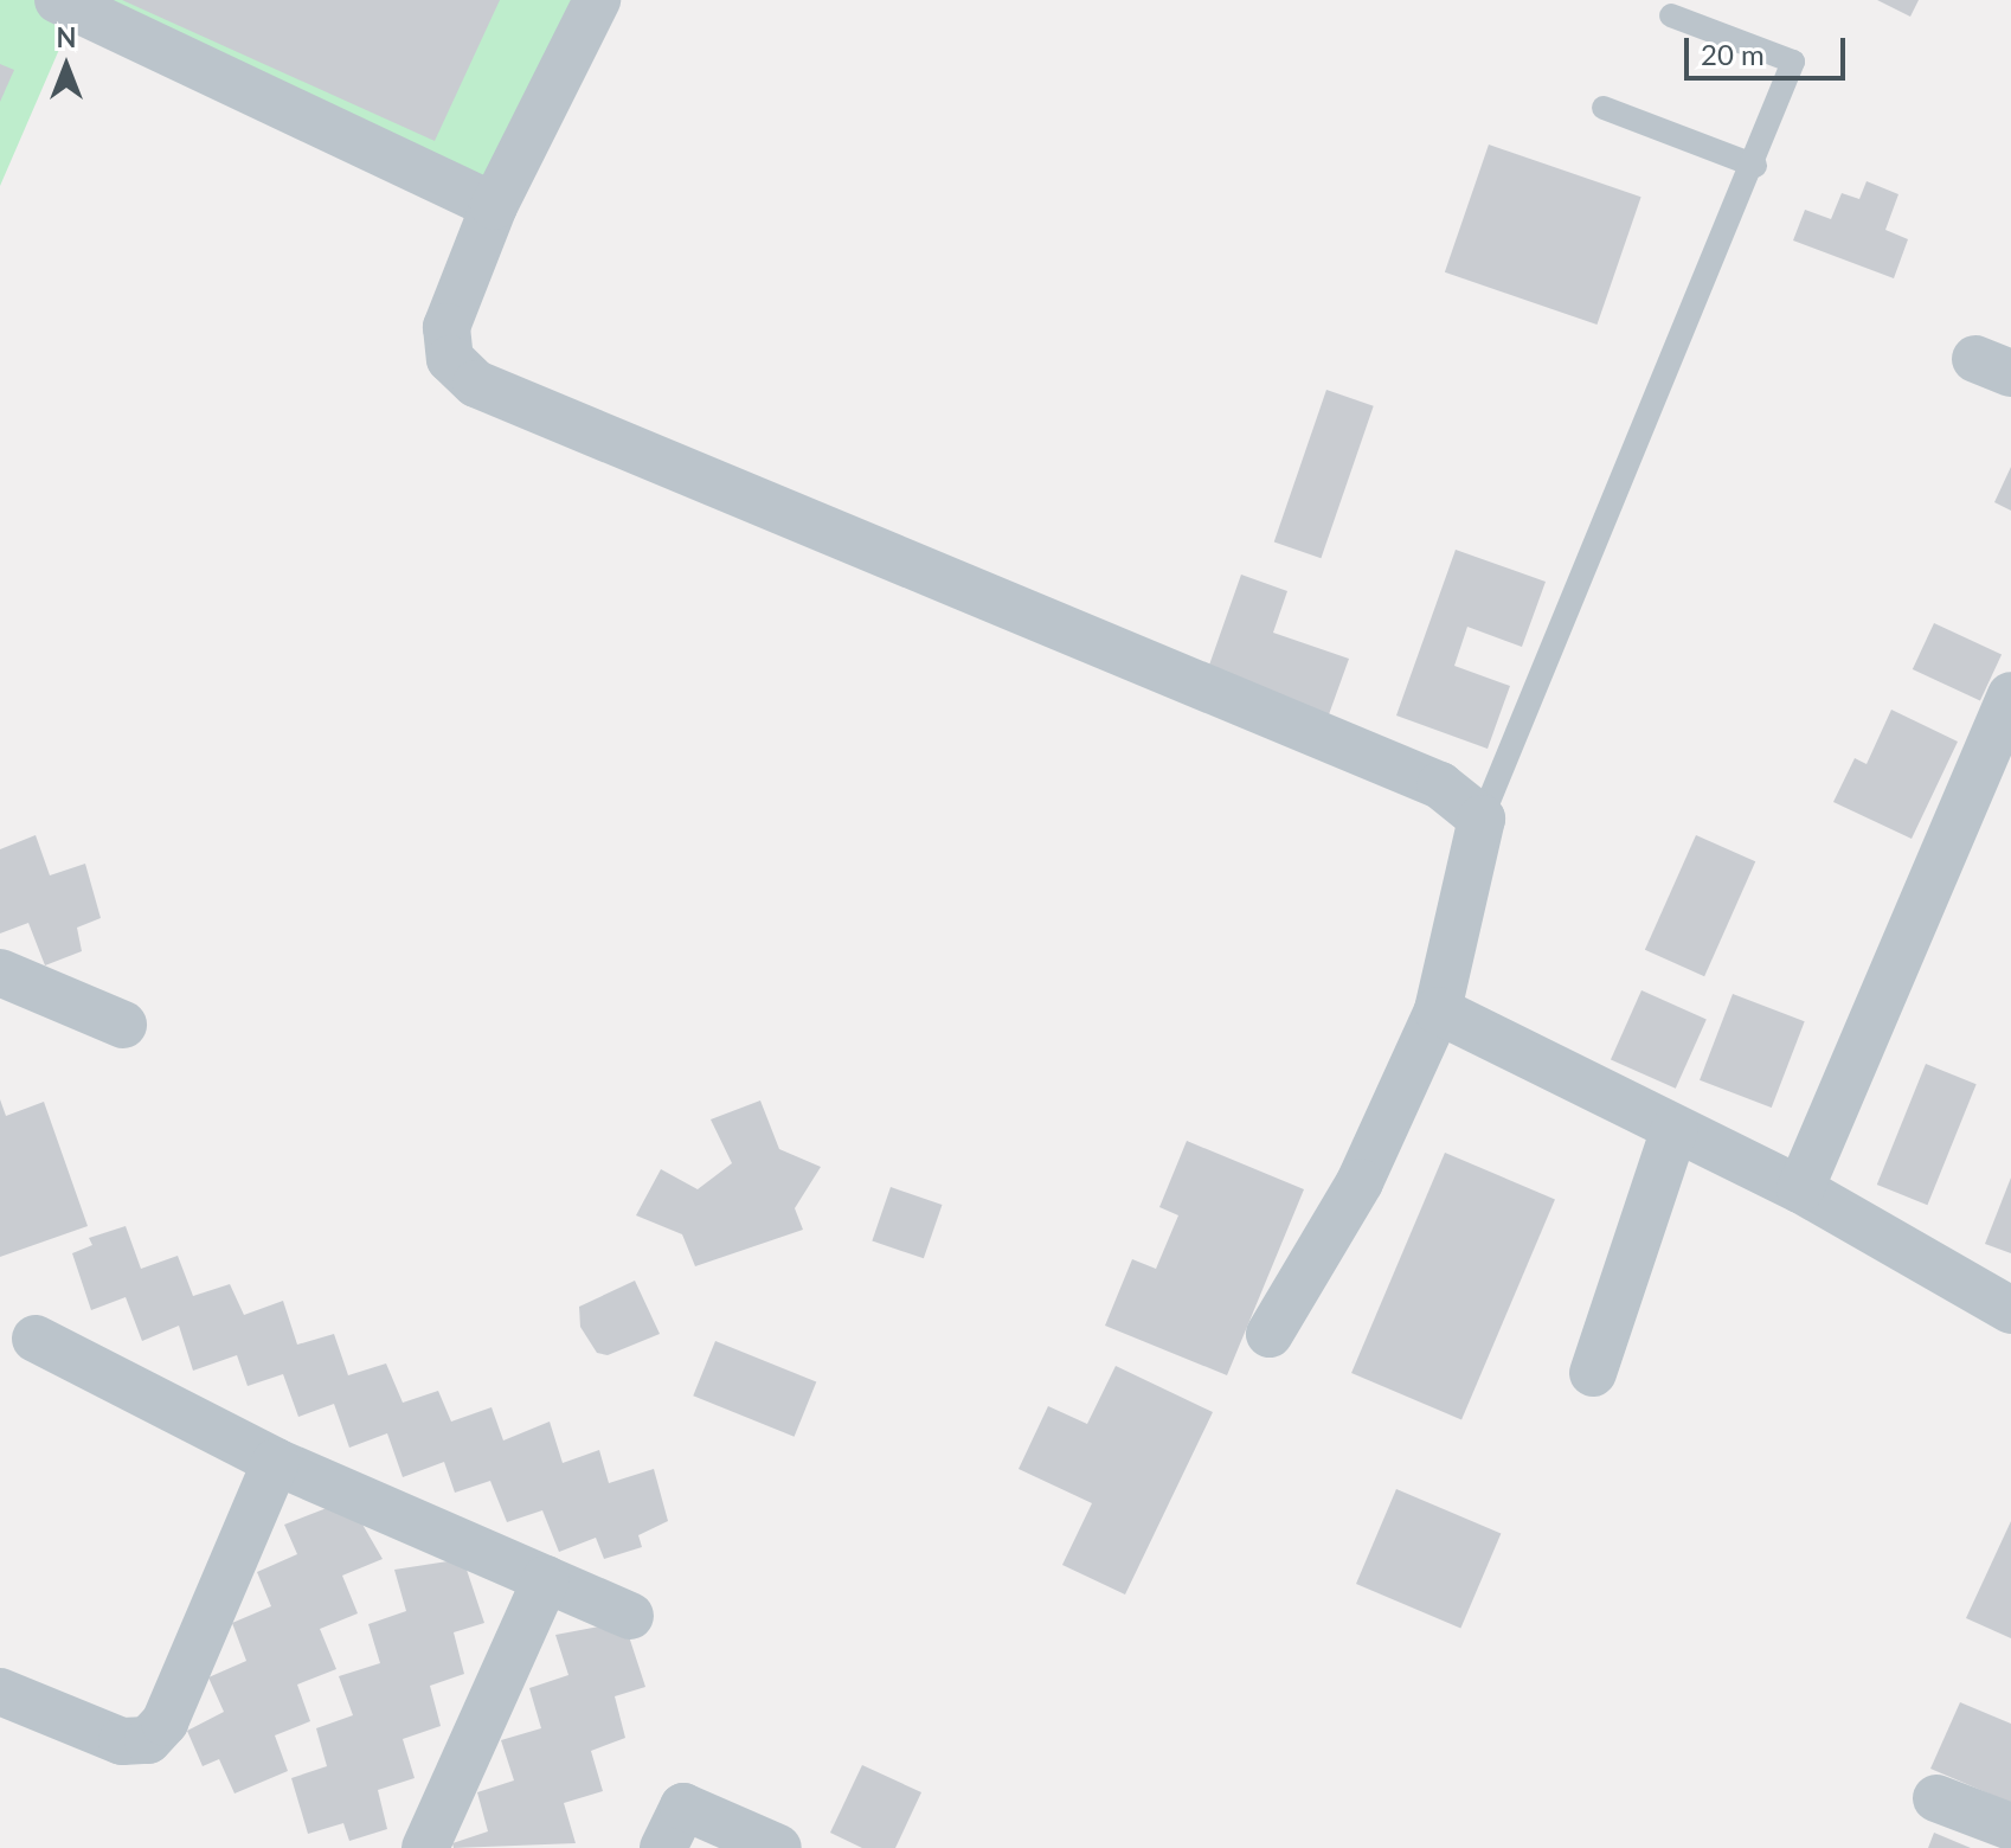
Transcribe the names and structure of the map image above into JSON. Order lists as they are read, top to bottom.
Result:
{
  "scale_bar": "20 m",
  "north": "top"
}
